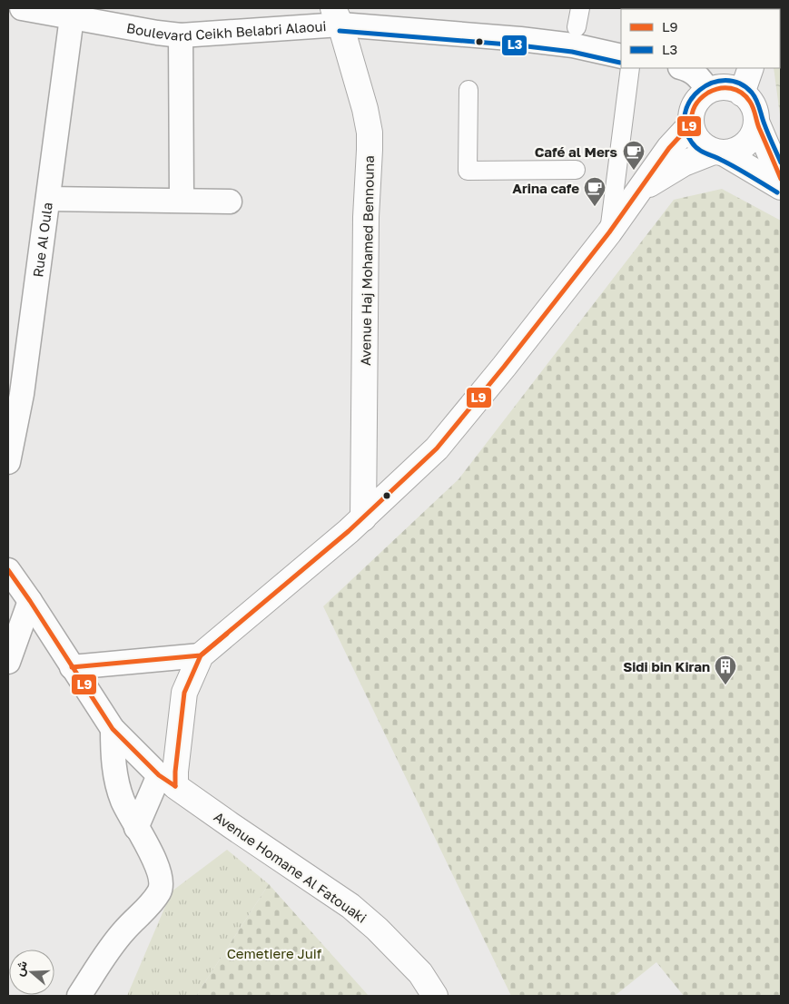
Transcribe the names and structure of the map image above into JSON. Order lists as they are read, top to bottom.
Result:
{
  "streets": {
    "street": [
      "Boulevard Ceikh Belabri Alaoui",
      "Rue Al Oula",
      "Avenue Haj Mohamed Bennouna",
      "Avenue Homane Al Fatouaki"
    ]
  },
  "crossings": [
    ["Boulevard Ceikh Belabri Alaoui", "Rue Al Oula"],
    ["Boulevard Ceikh Belabri Alaoui", "Avenue Haj Mohamed Bennouna"]
  ],
  "parks": ["Cemetiere Juif"],
  "places": {
    "cafe": ["Café al Mers", "Arina cafe"],
    "building": ["Sidi bin Kiran"]
  },
  "lines": ["transit line L3", "transit line L9"],
  "legend": ["L9", "L3"],
  "north": "left"
}
